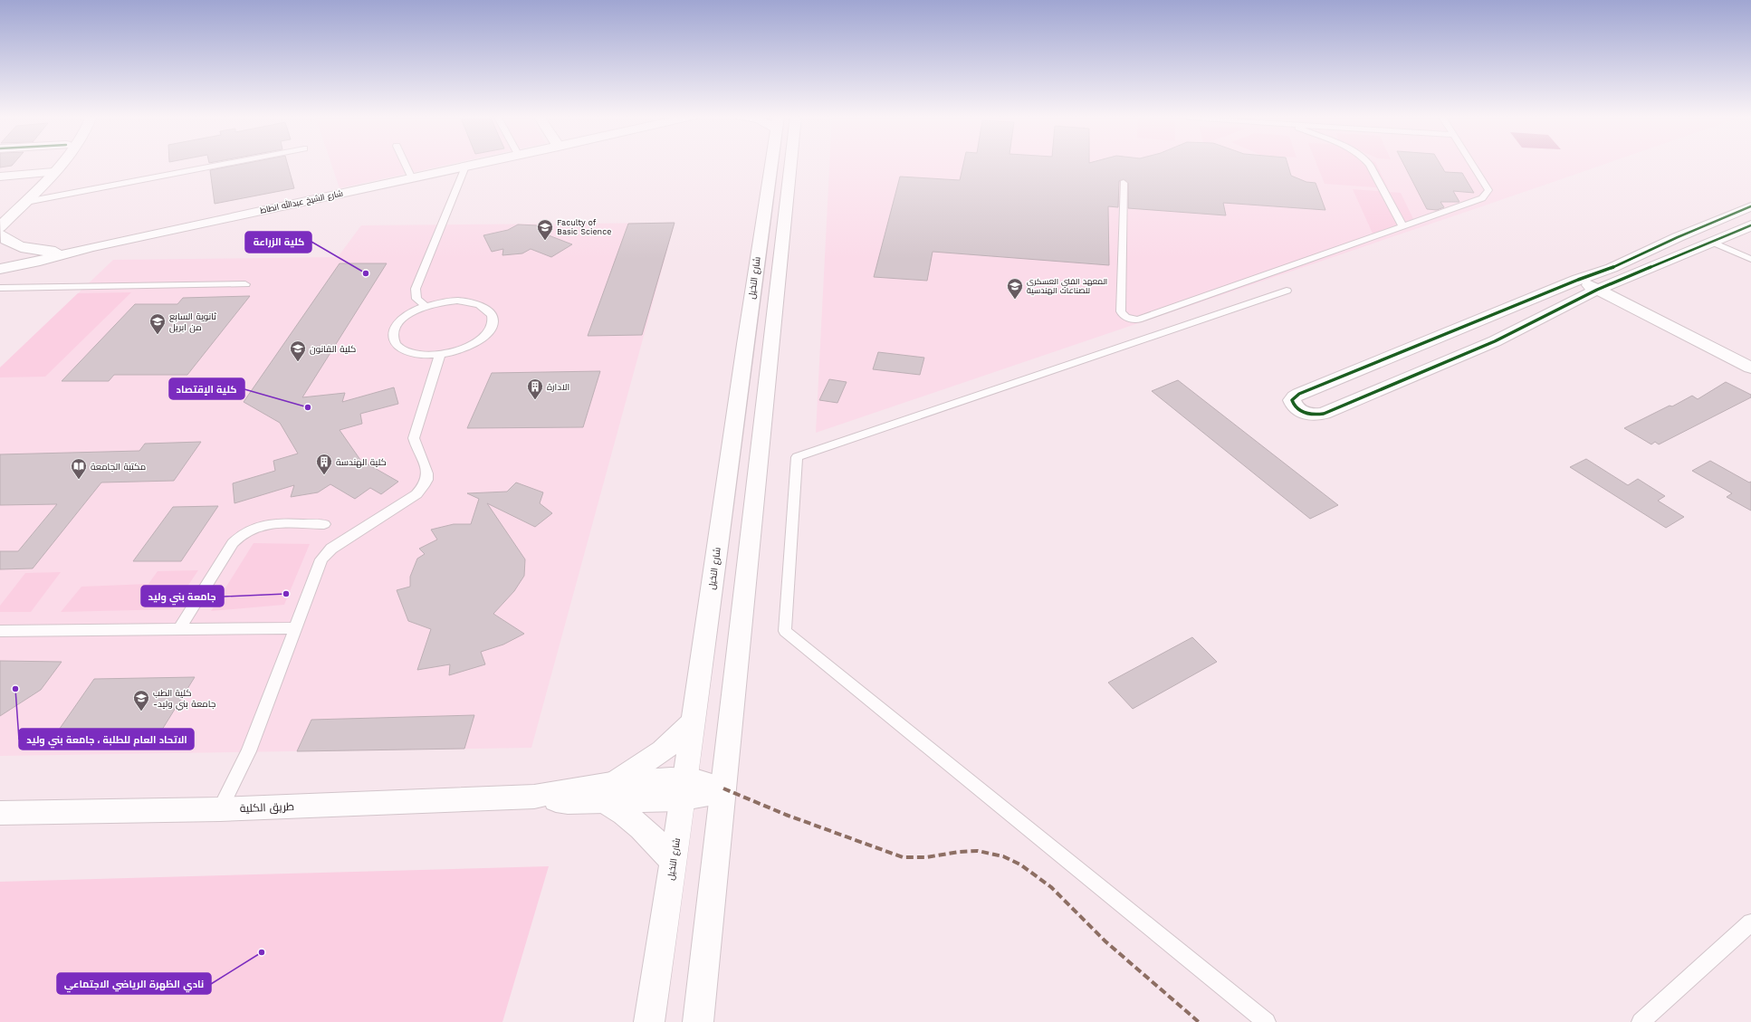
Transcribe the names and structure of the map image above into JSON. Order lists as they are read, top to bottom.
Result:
{
  "streets": {
    "main road": ["شارع الشيخ عبدالله انطاط", "شارع النخيل", "طريق الكلية"]
  },
  "crossings": [
    ["شارع النخيل", "طريق الكلية"]
  ],
  "places": {
    "school or university": [
      "Faculty of Basic Science",
      "المعهد الفني العسكري للصناعات الهندسية",
      "ثانوية السابع من ابريل",
      "كلية القانون",
      "كلية الطب -جامعة بني وليد"
    ],
    "other": [
      "كلية الزراعة",
      "كلية الإقتصاد",
      "جامعة بني وليد",
      "الاتحاد العام للطلبة ، جامعة بني وليد",
      "نادي الظهرة الرياضي الاجتماعي"
    ],
    "building": ["ِالادارة", "كلية الهندسة"],
    "library": ["مكتبة الجامعة"]
  }
}
